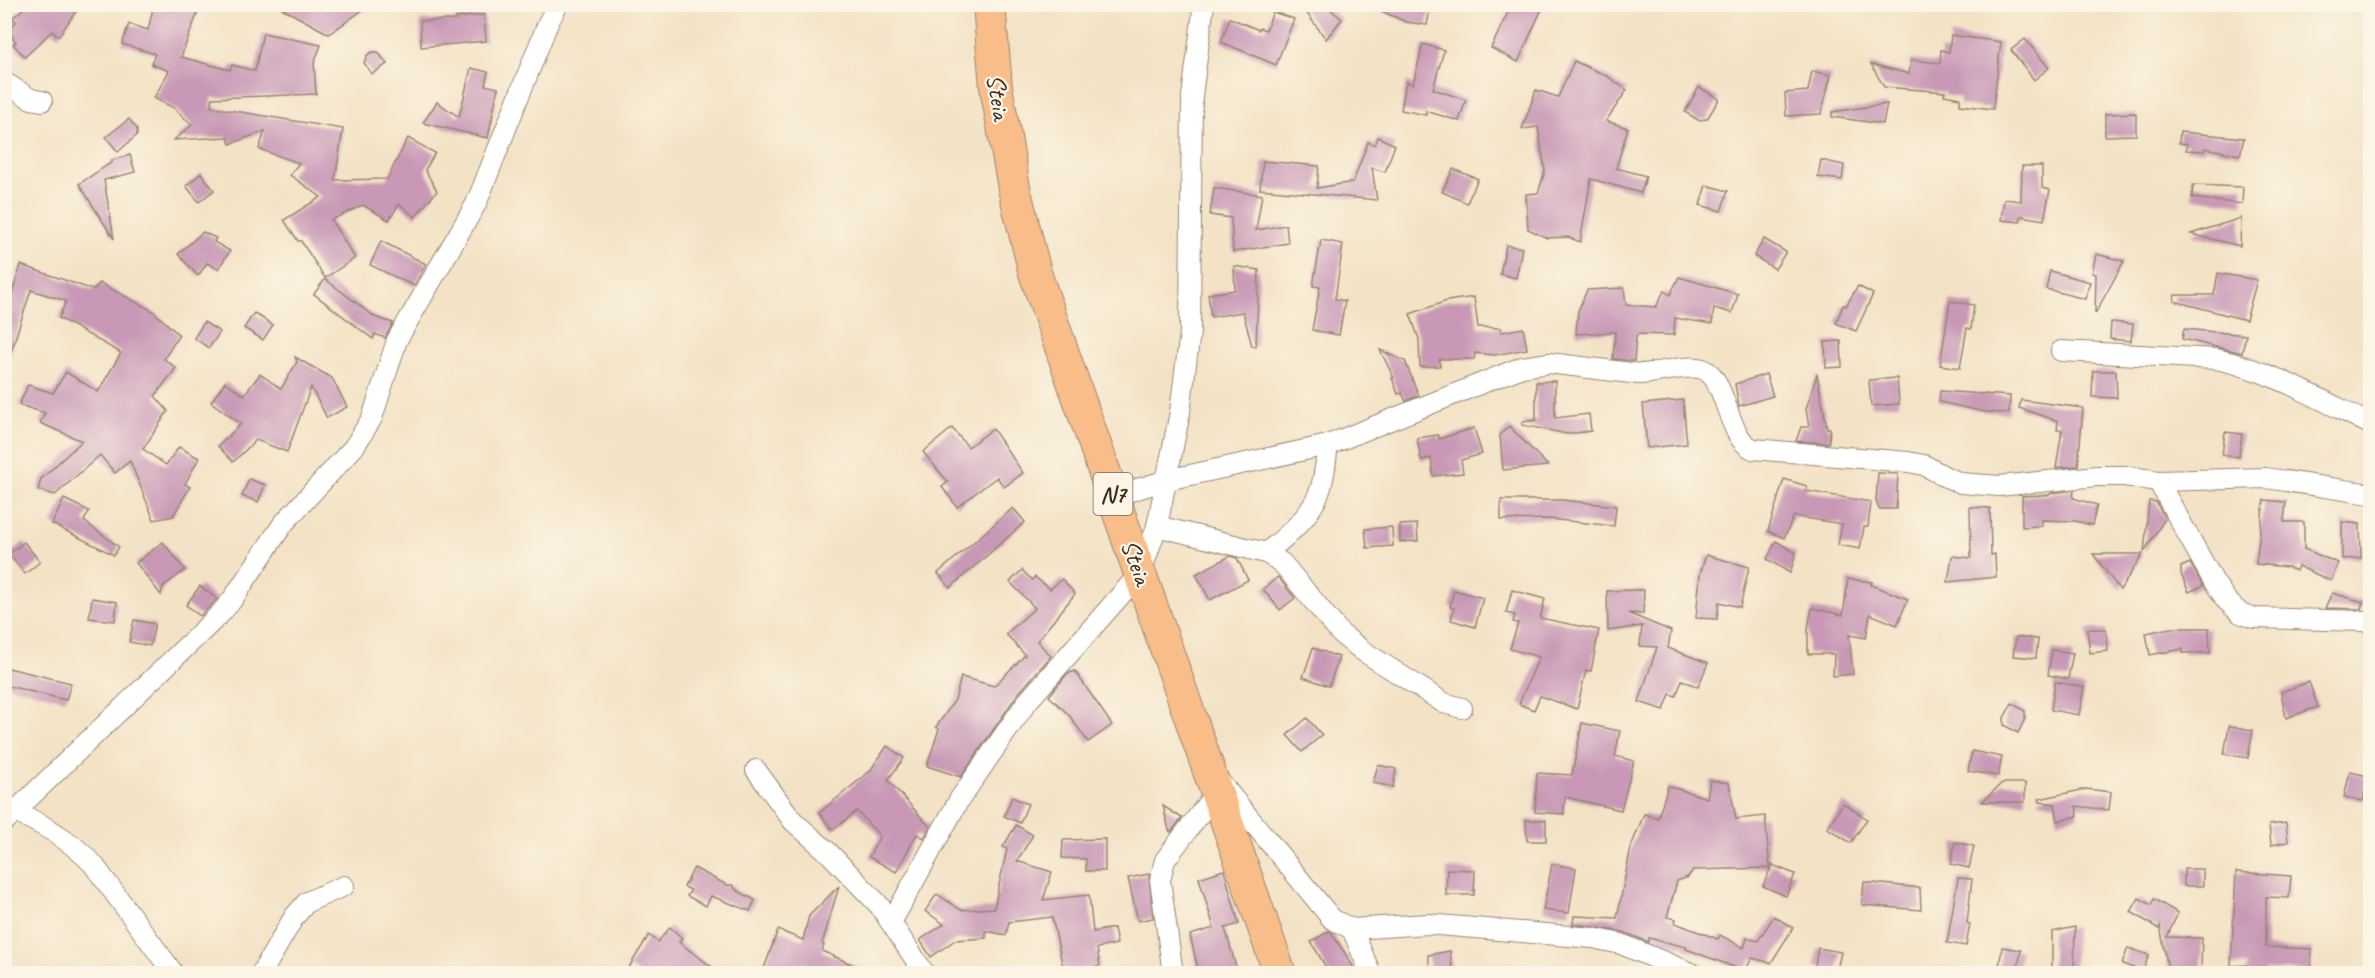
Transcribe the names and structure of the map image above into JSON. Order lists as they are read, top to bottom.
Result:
{
  "streets": {
    "main road": ["Steia", "N7"]
  }
}
